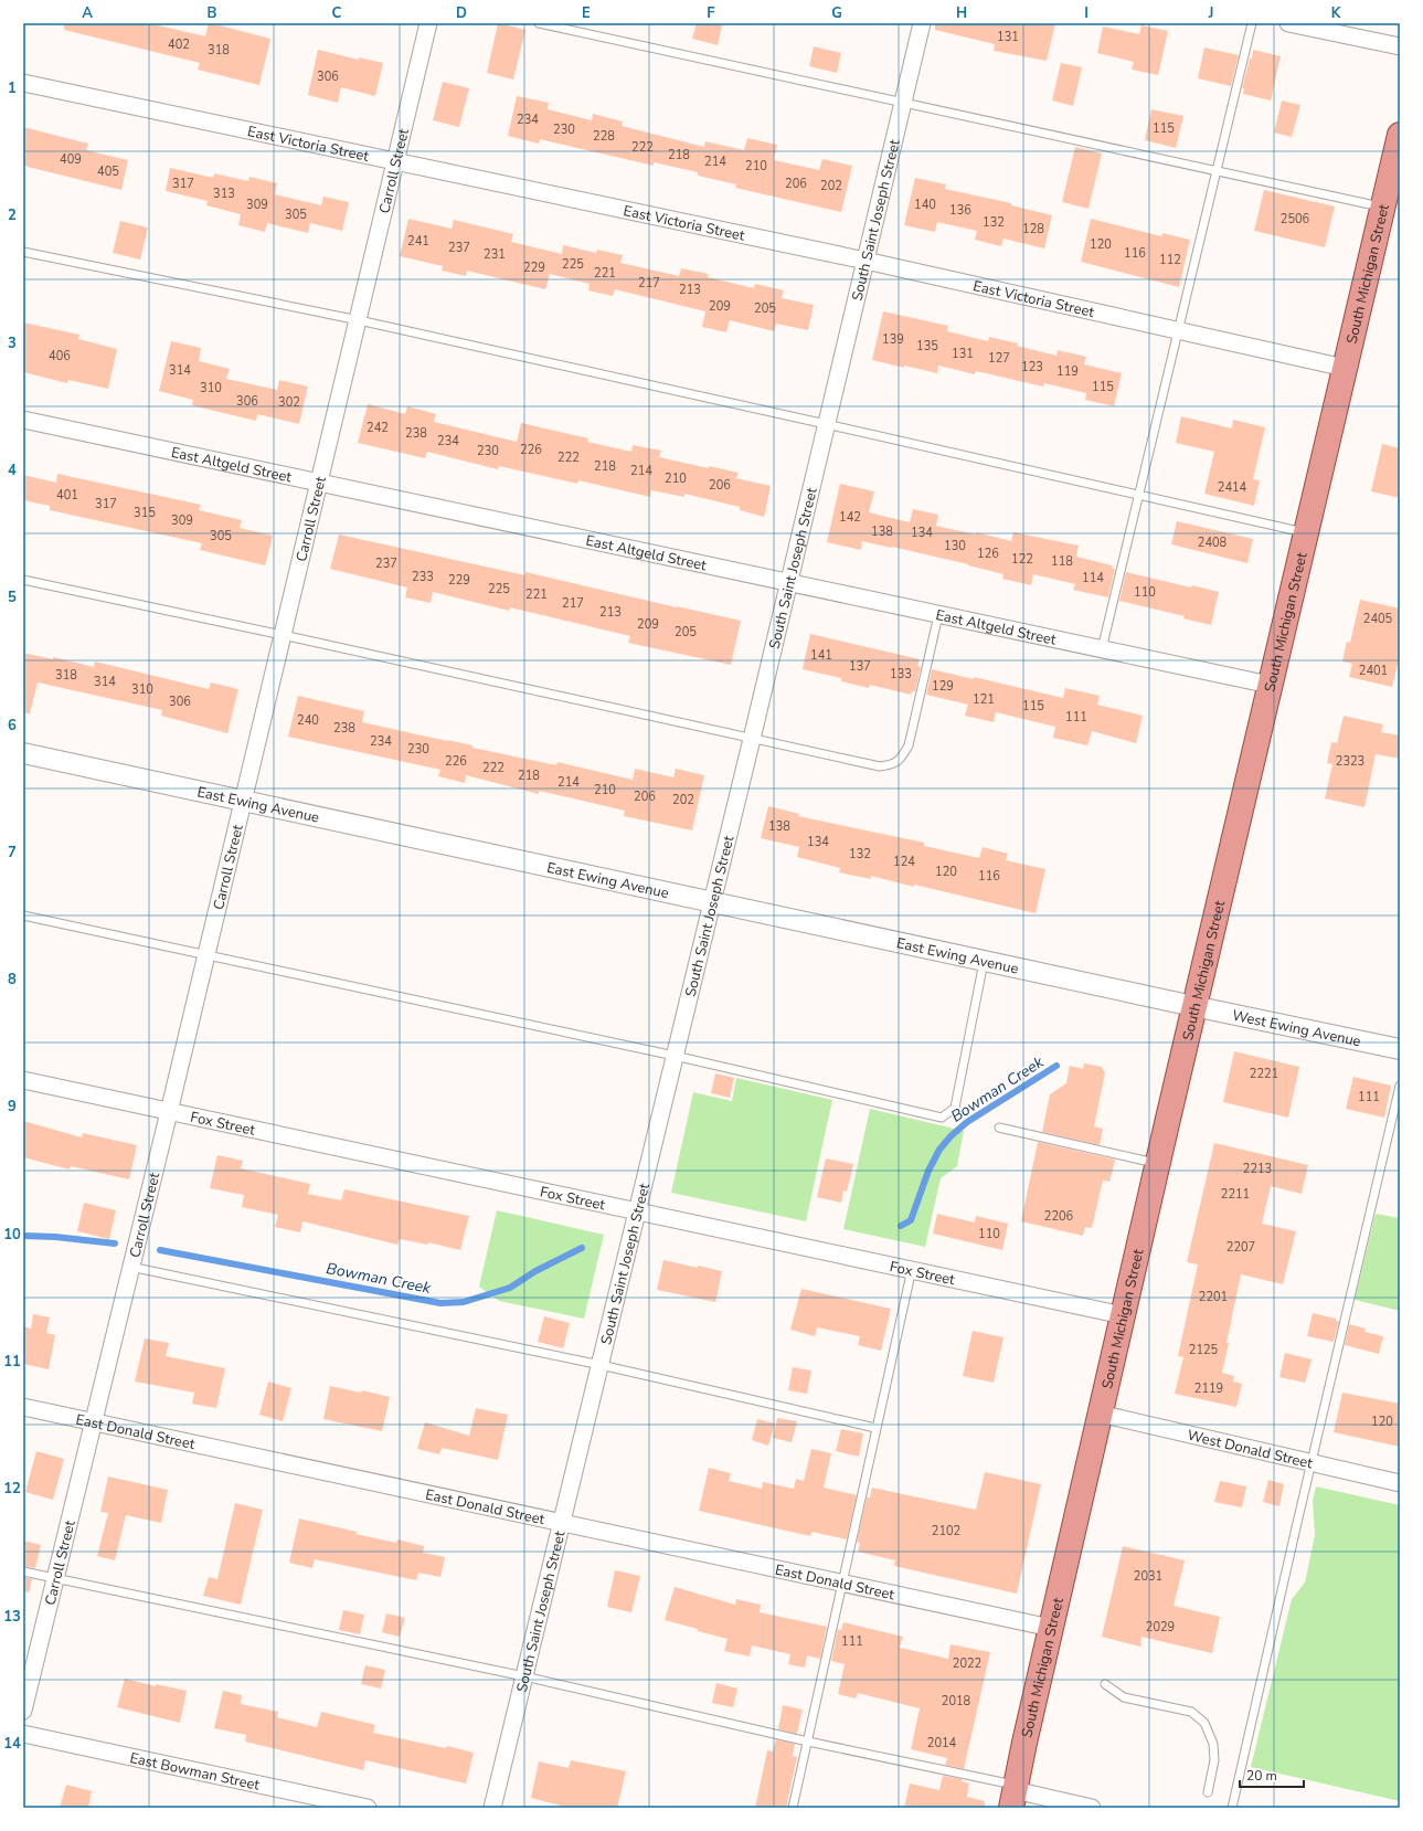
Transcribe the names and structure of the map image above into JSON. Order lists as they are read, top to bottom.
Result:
{
  "streets": {
    "main road": ["South Michigan Street"],
    "street": [
      "East Victoria Street",
      "Carroll Street",
      "South Saint Joseph Street",
      "East Altgeld Street",
      "East Ewing Avenue",
      "West Ewing Avenue",
      "Fox Street",
      "East Donald Street",
      "West Donald Street",
      "East Bowman Street"
    ]
  },
  "crossings": [
    ["East Victoria Street", "Carroll Street"],
    ["East Victoria Street", "South Saint Joseph Street"],
    ["East Victoria Street", "South Michigan Street"],
    ["Carroll Street", "East Altgeld Street"],
    ["Carroll Street", "East Ewing Avenue"],
    ["Carroll Street", "Fox Street"],
    ["Carroll Street", "East Donald Street"],
    ["South Saint Joseph Street", "East Altgeld Street"],
    ["South Saint Joseph Street", "East Ewing Avenue"],
    ["South Saint Joseph Street", "Fox Street"],
    ["South Saint Joseph Street", "East Donald Street"],
    ["South Michigan Street", "East Altgeld Street"],
    ["South Michigan Street", "East Ewing Avenue"],
    ["South Michigan Street", "West Ewing Avenue"],
    ["South Michigan Street", "Fox Street"],
    ["South Michigan Street", "East Donald Street"],
    ["South Michigan Street", "West Donald Street"],
    ["East Ewing Avenue", "West Ewing Avenue"]
  ],
  "water": ["Bowman Creek"],
  "house_numbers": [
    "131",
    "402",
    "318",
    "306",
    "234",
    "115",
    "230",
    "228",
    "222",
    "218",
    "409",
    "214",
    "210",
    "405",
    "317",
    "206",
    "202",
    "313",
    "309",
    "140",
    "136",
    "305",
    "2506",
    "132",
    "128",
    "241",
    "120",
    "237",
    "116",
    "231",
    "112",
    "225",
    "229",
    "221",
    "217",
    "213",
    "209",
    "205",
    "139",
    "135",
    "131",
    "406",
    "127",
    "123",
    "314",
    "119",
    "115",
    "310",
    "306",
    "302",
    "242",
    "238",
    "234",
    "226",
    "230",
    "222",
    "218",
    "214",
    "210",
    "206",
    "2414",
    "401",
    "317",
    "315",
    "142",
    "309",
    "138",
    "134",
    "305",
    "2408",
    "130",
    "126",
    "122",
    "118",
    "237",
    "233",
    "114",
    "229",
    "225",
    "110",
    "221",
    "217",
    "213",
    "2405",
    "209",
    "205",
    "141",
    "137",
    "2401",
    "133",
    "318",
    "314",
    "129",
    "310",
    "121",
    "306",
    "115",
    "111",
    "240",
    "238",
    "234",
    "230",
    "226",
    "2323",
    "222",
    "218",
    "214",
    "210",
    "206",
    "202",
    "138",
    "134",
    "132",
    "124",
    "120",
    "116",
    "2221",
    "111",
    "2213",
    "2211",
    "2206",
    "110",
    "2207",
    "2201",
    "2125",
    "2119",
    "120",
    "2102",
    "2031",
    "2029",
    "111",
    "2022",
    "2018",
    "2014"
  ],
  "scale_bar": "20 m",
  "grid": {
    "columns": [
      "A",
      "B",
      "C",
      "D",
      "E",
      "F",
      "G",
      "H",
      "I",
      "J",
      "K"
    ],
    "rows": [
      "1",
      "2",
      "3",
      "4",
      "5",
      "6",
      "7",
      "8",
      "9",
      "10",
      "11",
      "12",
      "13",
      "14"
    ]
  }
}
